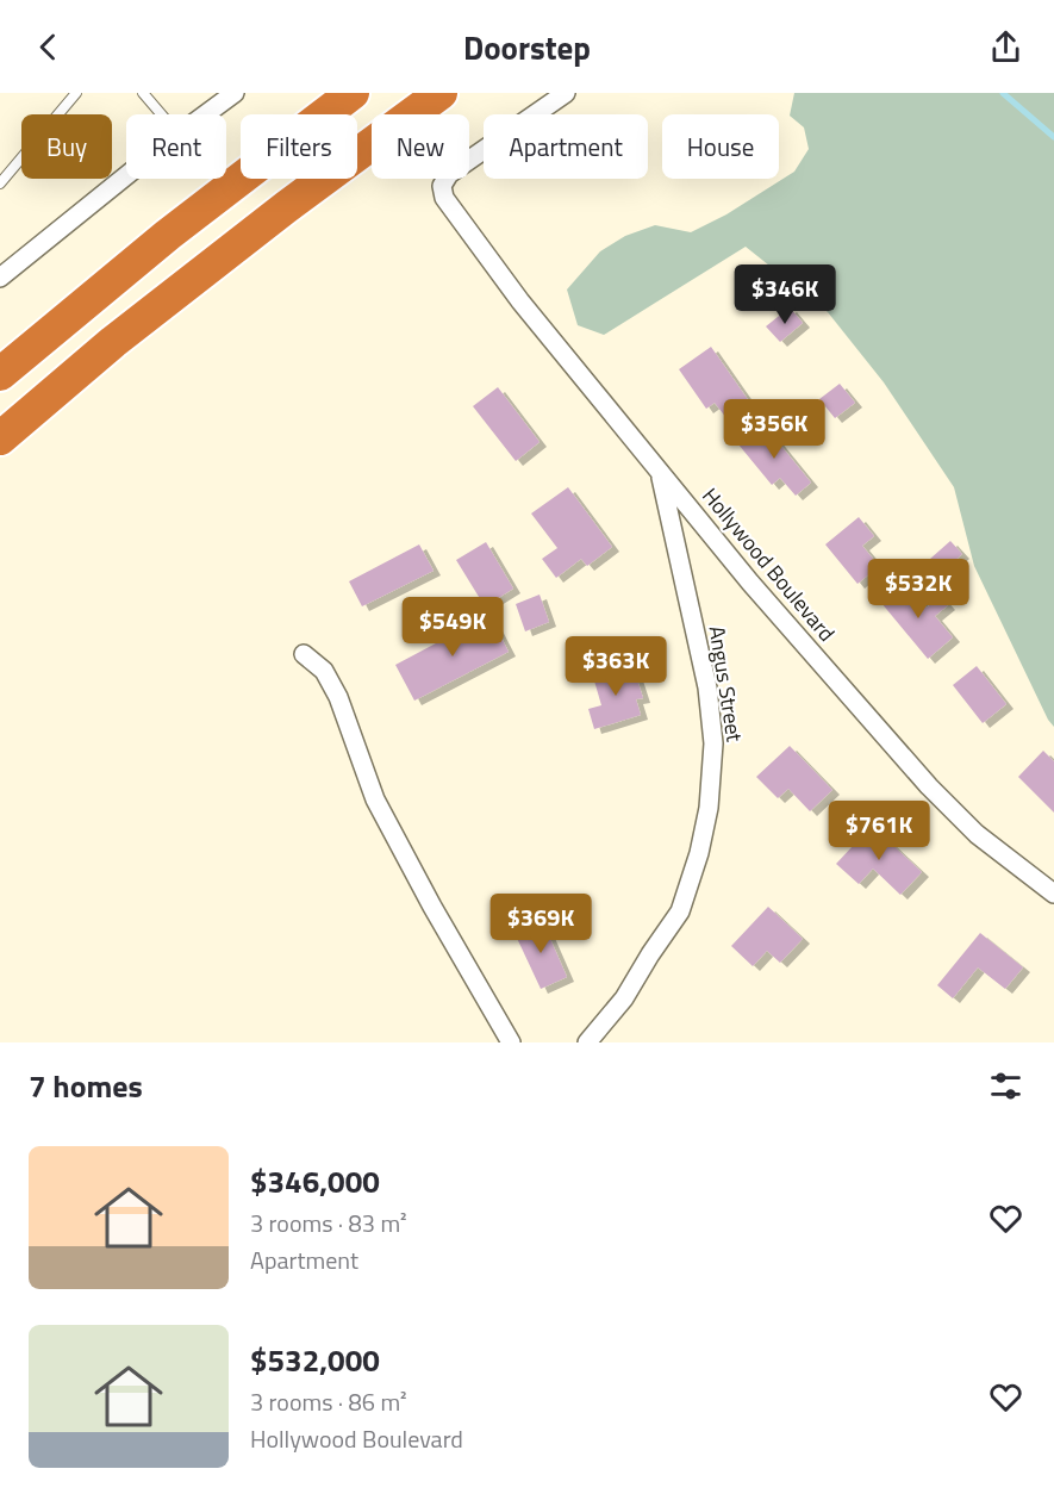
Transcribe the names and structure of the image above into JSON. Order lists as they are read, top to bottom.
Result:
{
  "streets": {
    "street": ["Hollywood Boulevard", "Angus Street"]
  },
  "crossings": [
    ["Hollywood Boulevard", "Angus Street"]
  ],
  "page": {
    "header": "Doorstep",
    "chip": [
      "Buy",
      "Rent",
      "Filters",
      "New",
      "Apartment",
      "House"
    ],
    "price": [
      "$346K",
      "$356K",
      "$532K",
      "$549K",
      "$363K",
      "$761K",
      "$369K"
    ],
    "heading": "7 homes",
    "list": [
      {
        "name": "$346,000",
        "note": "3 rooms · 83 m² · Apartment"
      },
      {
        "name": "$532,000",
        "note": "3 rooms · 86 m² · Hollywood Boulevard"
      }
    ]
  }
}
